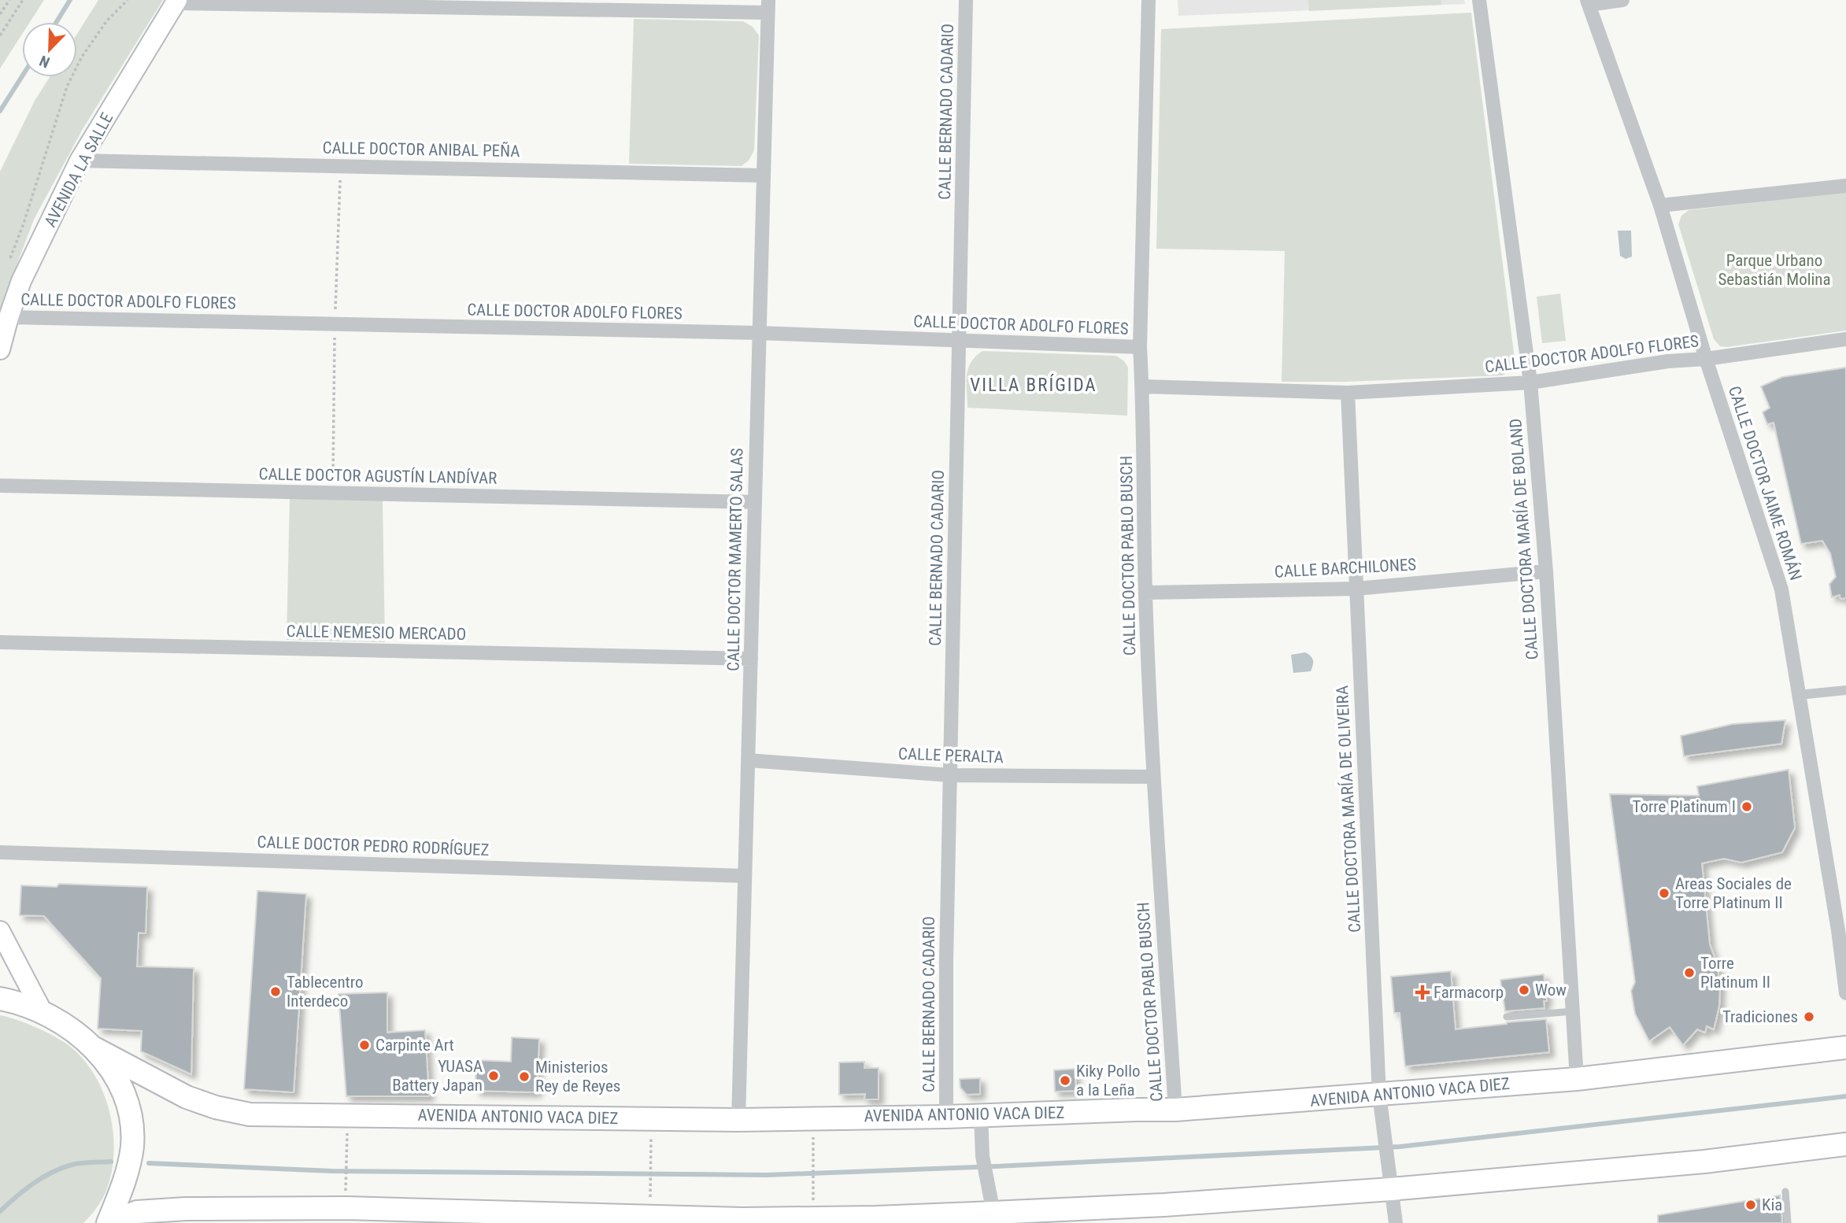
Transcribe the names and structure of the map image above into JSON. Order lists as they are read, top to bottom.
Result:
{
  "streets": {
    "highway": ["AVENIDA ANTONIO VACA DIEZ"],
    "main road": ["AVENIDA LA SALLE"],
    "street": [
      "CALLE BERNADO CADARIO",
      "CALLE DOCTOR ANIBAL PEÑA",
      "CALLE DOCTOR ADOLFO FLORES",
      "CALLE DOCTOR AGUSTÍN LANDÍVAR",
      "CALLE DOCTOR JAIME ROMÁN",
      "CALLE DOCTORA MARÍA DE BOLAND",
      "CALLE DOCTOR PABLO BUSCH",
      "CALLE DOCTOR MAMERTO SALAS",
      "CALLE BARCHILONES",
      "CALLE NEMESIO MERCADO",
      "CALLE PERALTA",
      "CALLE DOCTORA MARÍA DE OLIVEIRA",
      "CALLE DOCTOR PEDRO RODRÍGUEZ"
    ]
  },
  "crossings": [
    ["CALLE BERNADO CADARIO", "CALLE DOCTOR ADOLFO FLORES"],
    ["CALLE BERNADO CADARIO", "CALLE PERALTA"],
    ["CALLE BERNADO CADARIO", "AVENIDA ANTONIO VACA DIEZ"],
    ["CALLE DOCTOR ANIBAL PEÑA", "AVENIDA LA SALLE"],
    ["CALLE DOCTOR ANIBAL PEÑA", "CALLE DOCTOR MAMERTO SALAS"],
    ["AVENIDA LA SALLE", "CALLE DOCTOR ADOLFO FLORES"],
    ["CALLE DOCTOR ADOLFO FLORES", "CALLE DOCTOR JAIME ROMÁN"],
    ["CALLE DOCTOR ADOLFO FLORES", "CALLE DOCTORA MARÍA DE BOLAND"],
    ["CALLE DOCTOR ADOLFO FLORES", "CALLE DOCTOR PABLO BUSCH"],
    ["CALLE DOCTOR ADOLFO FLORES", "CALLE DOCTOR MAMERTO SALAS"],
    ["CALLE DOCTOR ADOLFO FLORES", "CALLE DOCTORA MARÍA DE OLIVEIRA"],
    ["CALLE DOCTOR AGUSTÍN LANDÍVAR", "CALLE DOCTOR MAMERTO SALAS"],
    ["CALLE DOCTORA MARÍA DE BOLAND", "CALLE BARCHILONES"],
    ["CALLE DOCTORA MARÍA DE BOLAND", "AVENIDA ANTONIO VACA DIEZ"],
    ["CALLE DOCTOR PABLO BUSCH", "CALLE BARCHILONES"],
    ["CALLE DOCTOR PABLO BUSCH", "CALLE PERALTA"],
    ["CALLE DOCTOR PABLO BUSCH", "AVENIDA ANTONIO VACA DIEZ"],
    ["CALLE DOCTOR MAMERTO SALAS", "CALLE NEMESIO MERCADO"],
    ["CALLE DOCTOR MAMERTO SALAS", "CALLE PERALTA"],
    ["CALLE DOCTOR MAMERTO SALAS", "CALLE DOCTOR PEDRO RODRÍGUEZ"],
    ["CALLE DOCTOR MAMERTO SALAS", "AVENIDA ANTONIO VACA DIEZ"],
    ["CALLE BARCHILONES", "CALLE DOCTORA MARÍA DE OLIVEIRA"],
    ["CALLE DOCTORA MARÍA DE OLIVEIRA", "AVENIDA ANTONIO VACA DIEZ"]
  ],
  "districts": ["VILLA BRÍGIDA"],
  "parks": ["Parque Urbano Sebastián Molina"],
  "places": {
    "other": [
      "Torre Platinum I",
      "Areas Sociales de Torre Platinum II",
      "Torre Platinum II",
      "Wow",
      "Tablecentro Interdeco",
      "Tradiciones",
      "Carpinte Art",
      "YUASA Battery Japan",
      "Ministerios Rey de Reyes",
      "Kiky Pollo a la Leña",
      "Kia"
    ],
    "health": ["Farmacorp"]
  },
  "north": "bottom left"
}
